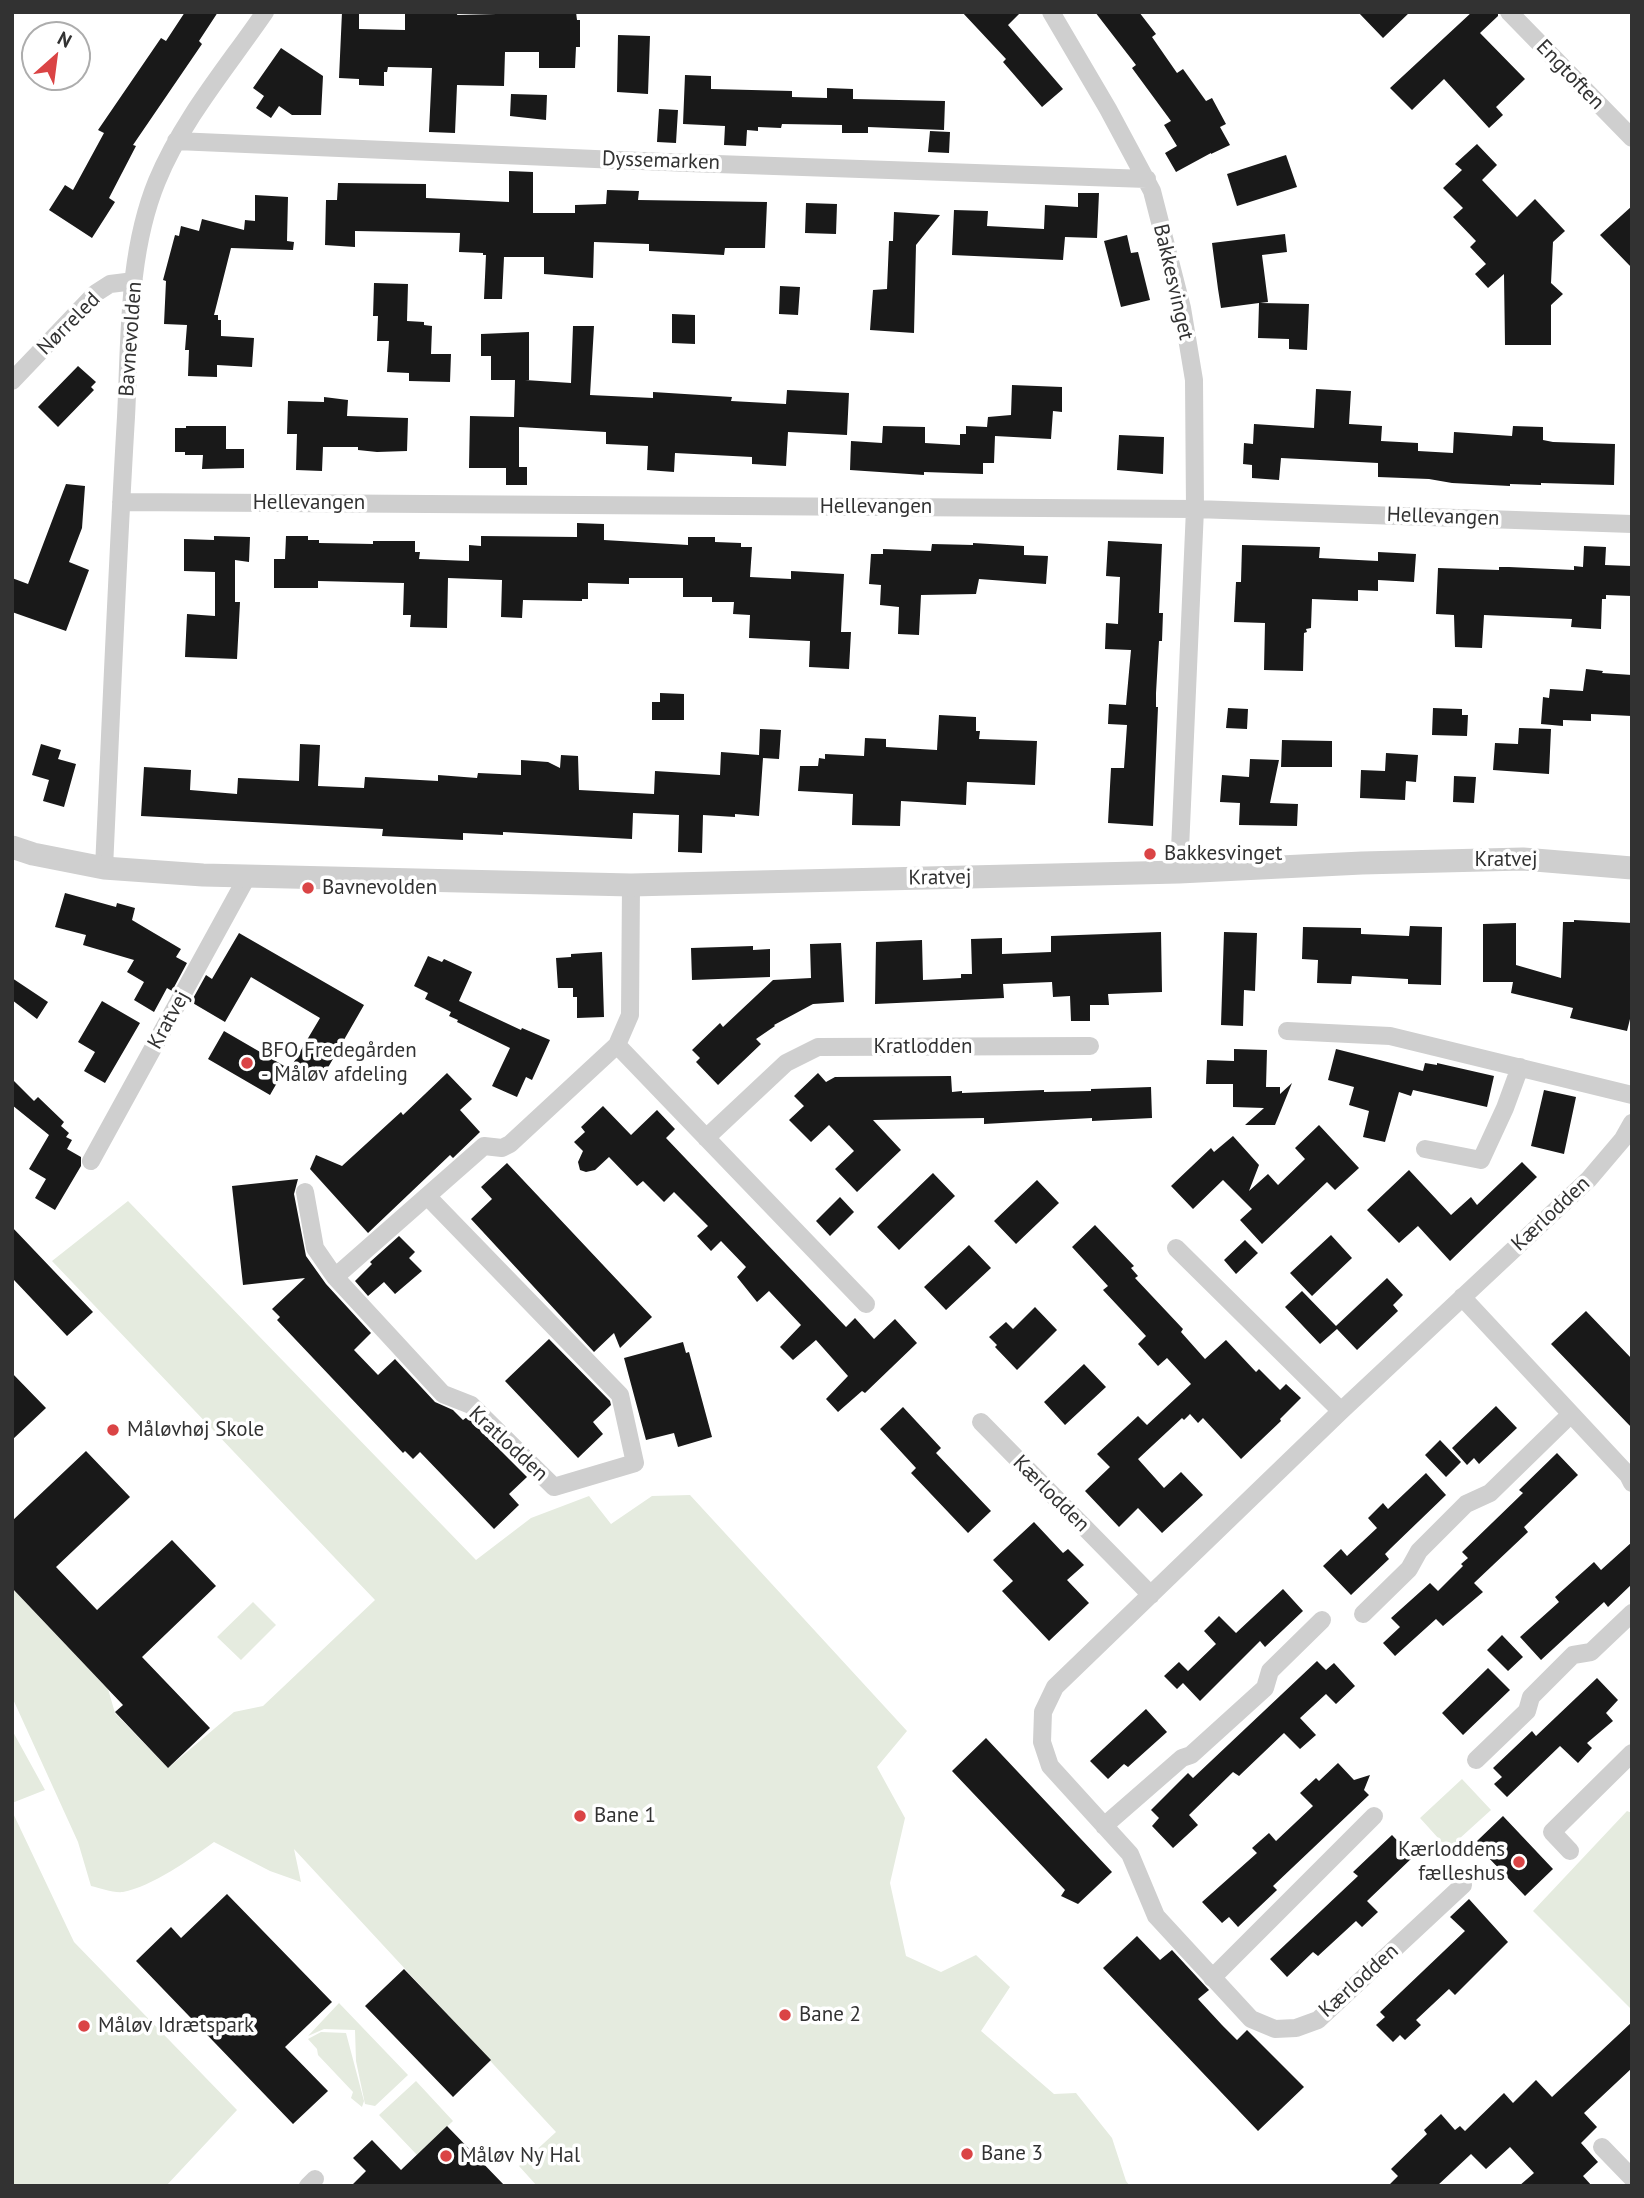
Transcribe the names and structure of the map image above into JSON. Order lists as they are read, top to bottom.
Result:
{
  "streets": {
    "street": [
      "Engtoften",
      "Dyssemarken",
      "Bakkesvinget",
      "Nørreled",
      "Bavnevolden",
      "Hellevangen",
      "Kratvej",
      "Kratlodden",
      "Kærlodden"
    ]
  },
  "crossings": [
    ["Dyssemarken", "Bakkesvinget"],
    ["Dyssemarken", "Bavnevolden"],
    ["Bakkesvinget", "Hellevangen"],
    ["Bakkesvinget", "Kratvej"],
    ["Nørreled", "Bavnevolden"],
    ["Bavnevolden", "Hellevangen"],
    ["Bavnevolden", "Kratvej"]
  ],
  "places": [
    "Bakkesvinget",
    "Bavnevolden",
    "BFO Fredegården - Måløv afdeling",
    "Måløvhøj Skole",
    "Bane 1",
    "Kærloddens fælleshus",
    "Bane 2",
    "Måløv Idrætspark",
    "Bane 3",
    "Måløv Ny Hal"
  ],
  "north": "top right"
}
